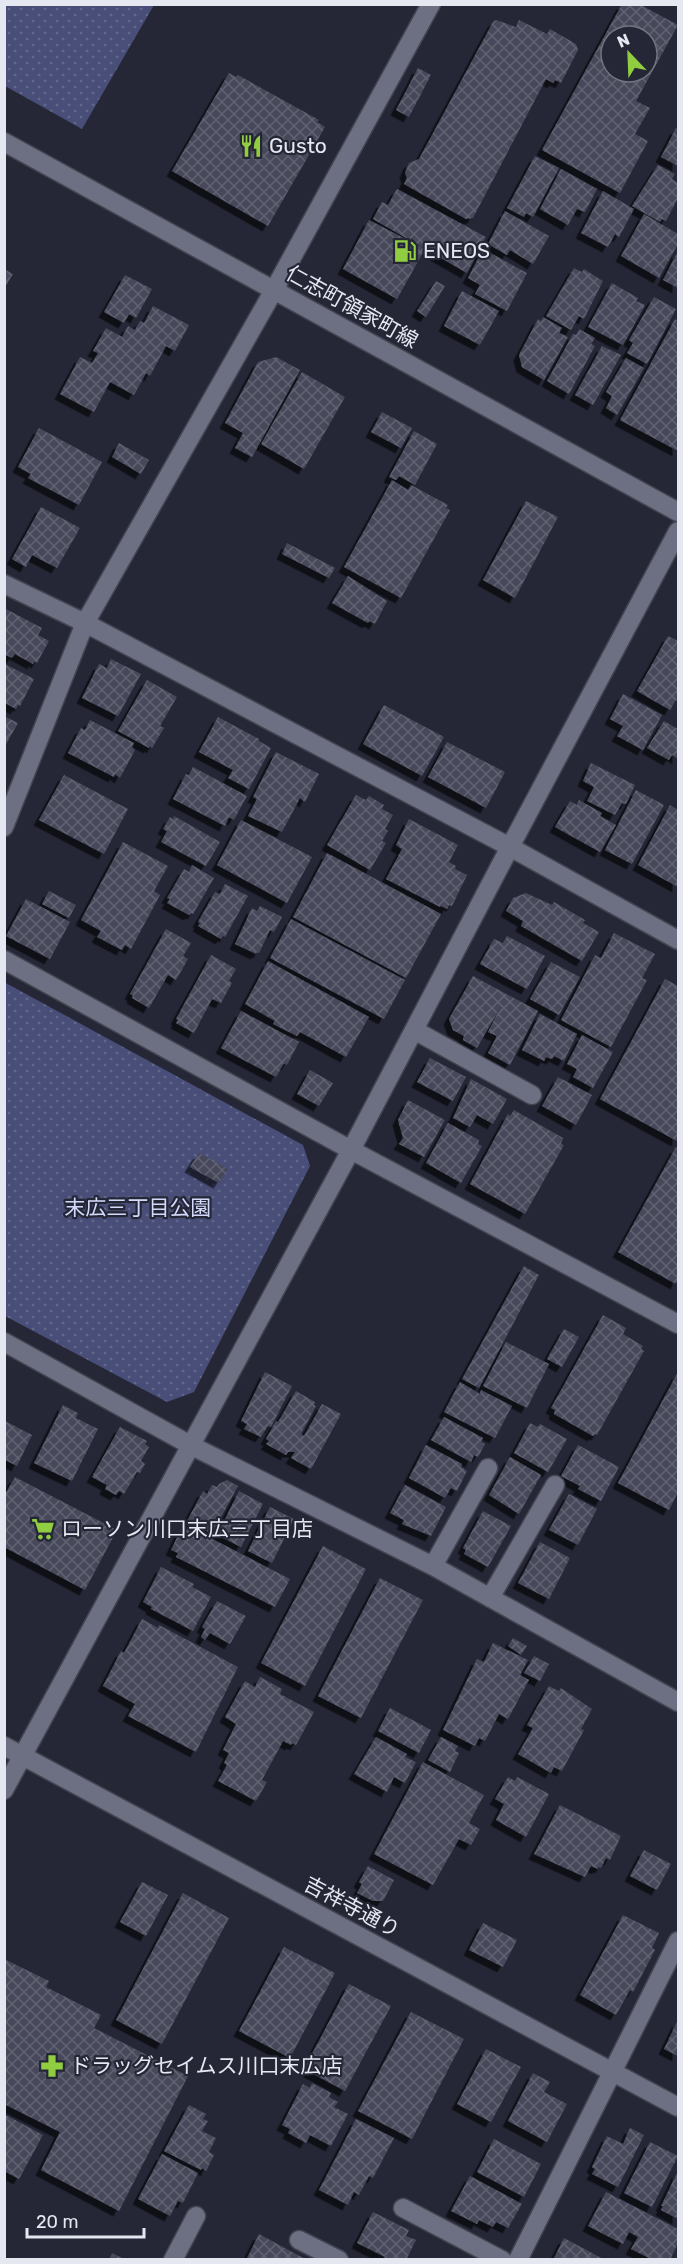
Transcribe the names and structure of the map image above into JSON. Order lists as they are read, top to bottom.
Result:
{
  "streets": {
    "street": ["仁志町領家町線", "吉祥寺通り"]
  },
  "parks": ["末広三丁目公園"],
  "places": {
    "restaurant": ["Gusto"],
    "fuel station": ["ENEOS"],
    "supermarket": ["ローソン川口末広三丁目店"],
    "pharmacy": ["ドラッグセイムス川口末広店"]
  },
  "scale_bar": "20 m",
  "north": "top left"
}
